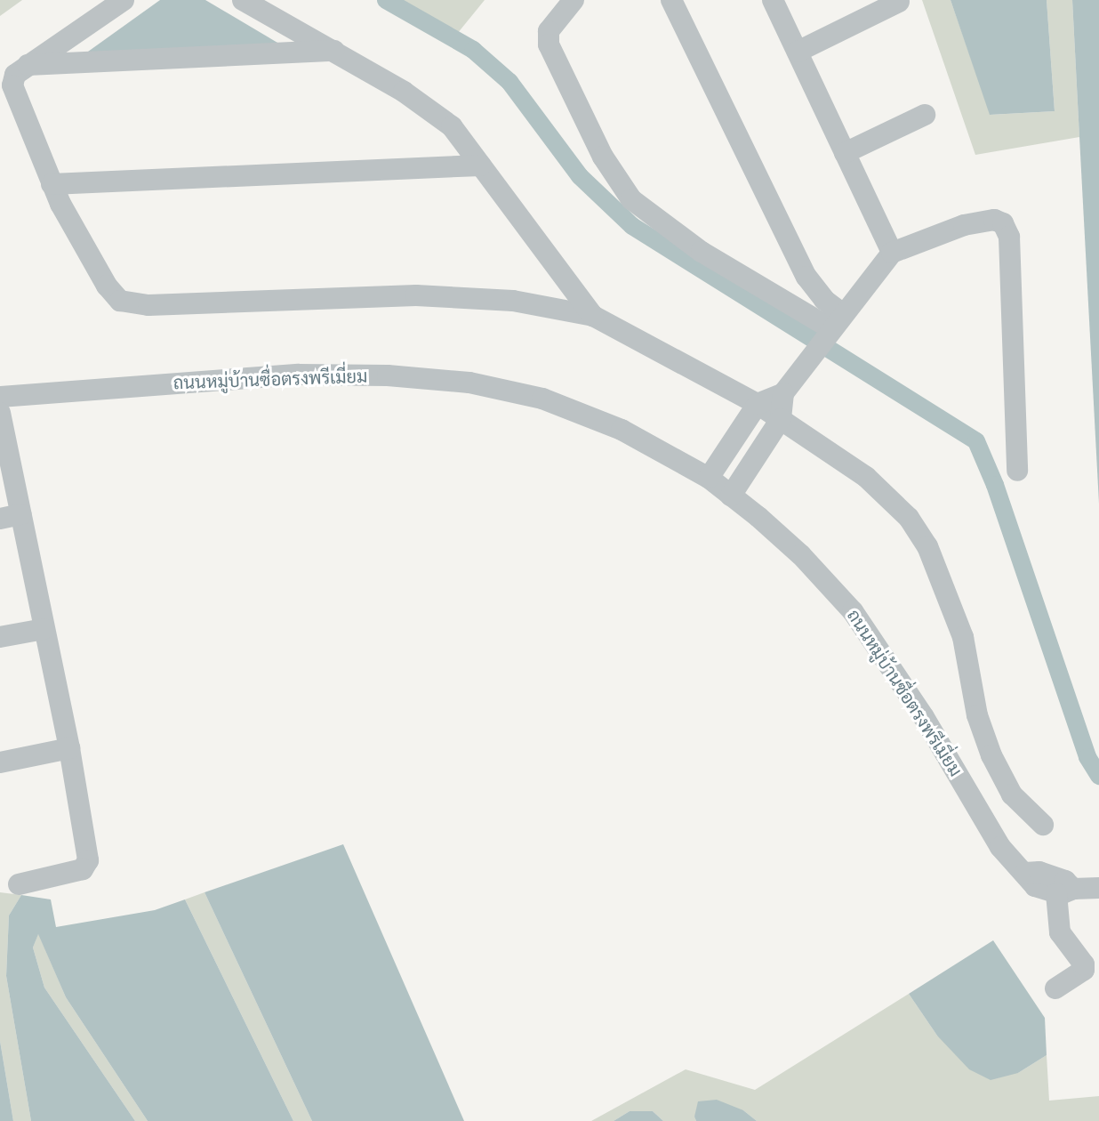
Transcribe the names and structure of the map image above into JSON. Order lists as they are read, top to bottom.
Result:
{
  "streets": {
    "street": ["ถนนหมู่บ้านซื่อตรงพรีเมี่ยม"]
  }
}
